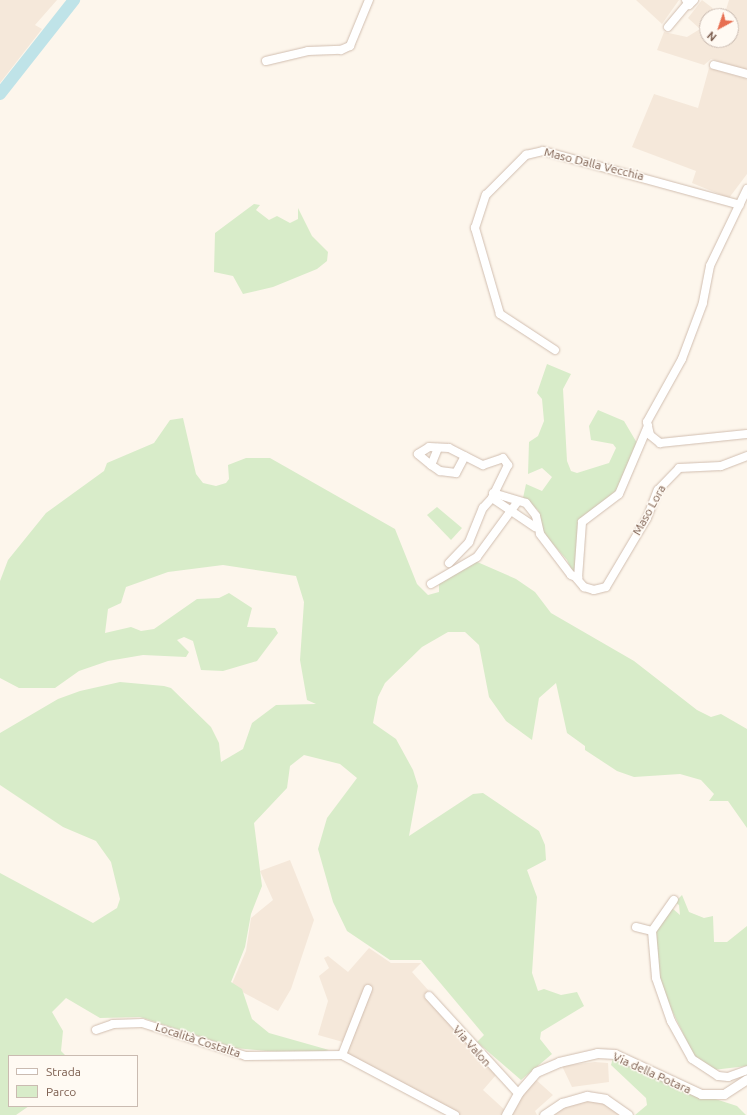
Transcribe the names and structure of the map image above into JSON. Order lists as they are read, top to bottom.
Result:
{
  "streets": {
    "street": [
      "Maso Dalla Vecchia",
      "Maso Lora",
      "Località Costalta",
      "Via Valon",
      "Via della Potara"
    ]
  },
  "crossings": [
    ["Via Valon", "Via della Potara"]
  ],
  "legend": ["Strada", "Parco"],
  "north": "bottom left"
}
